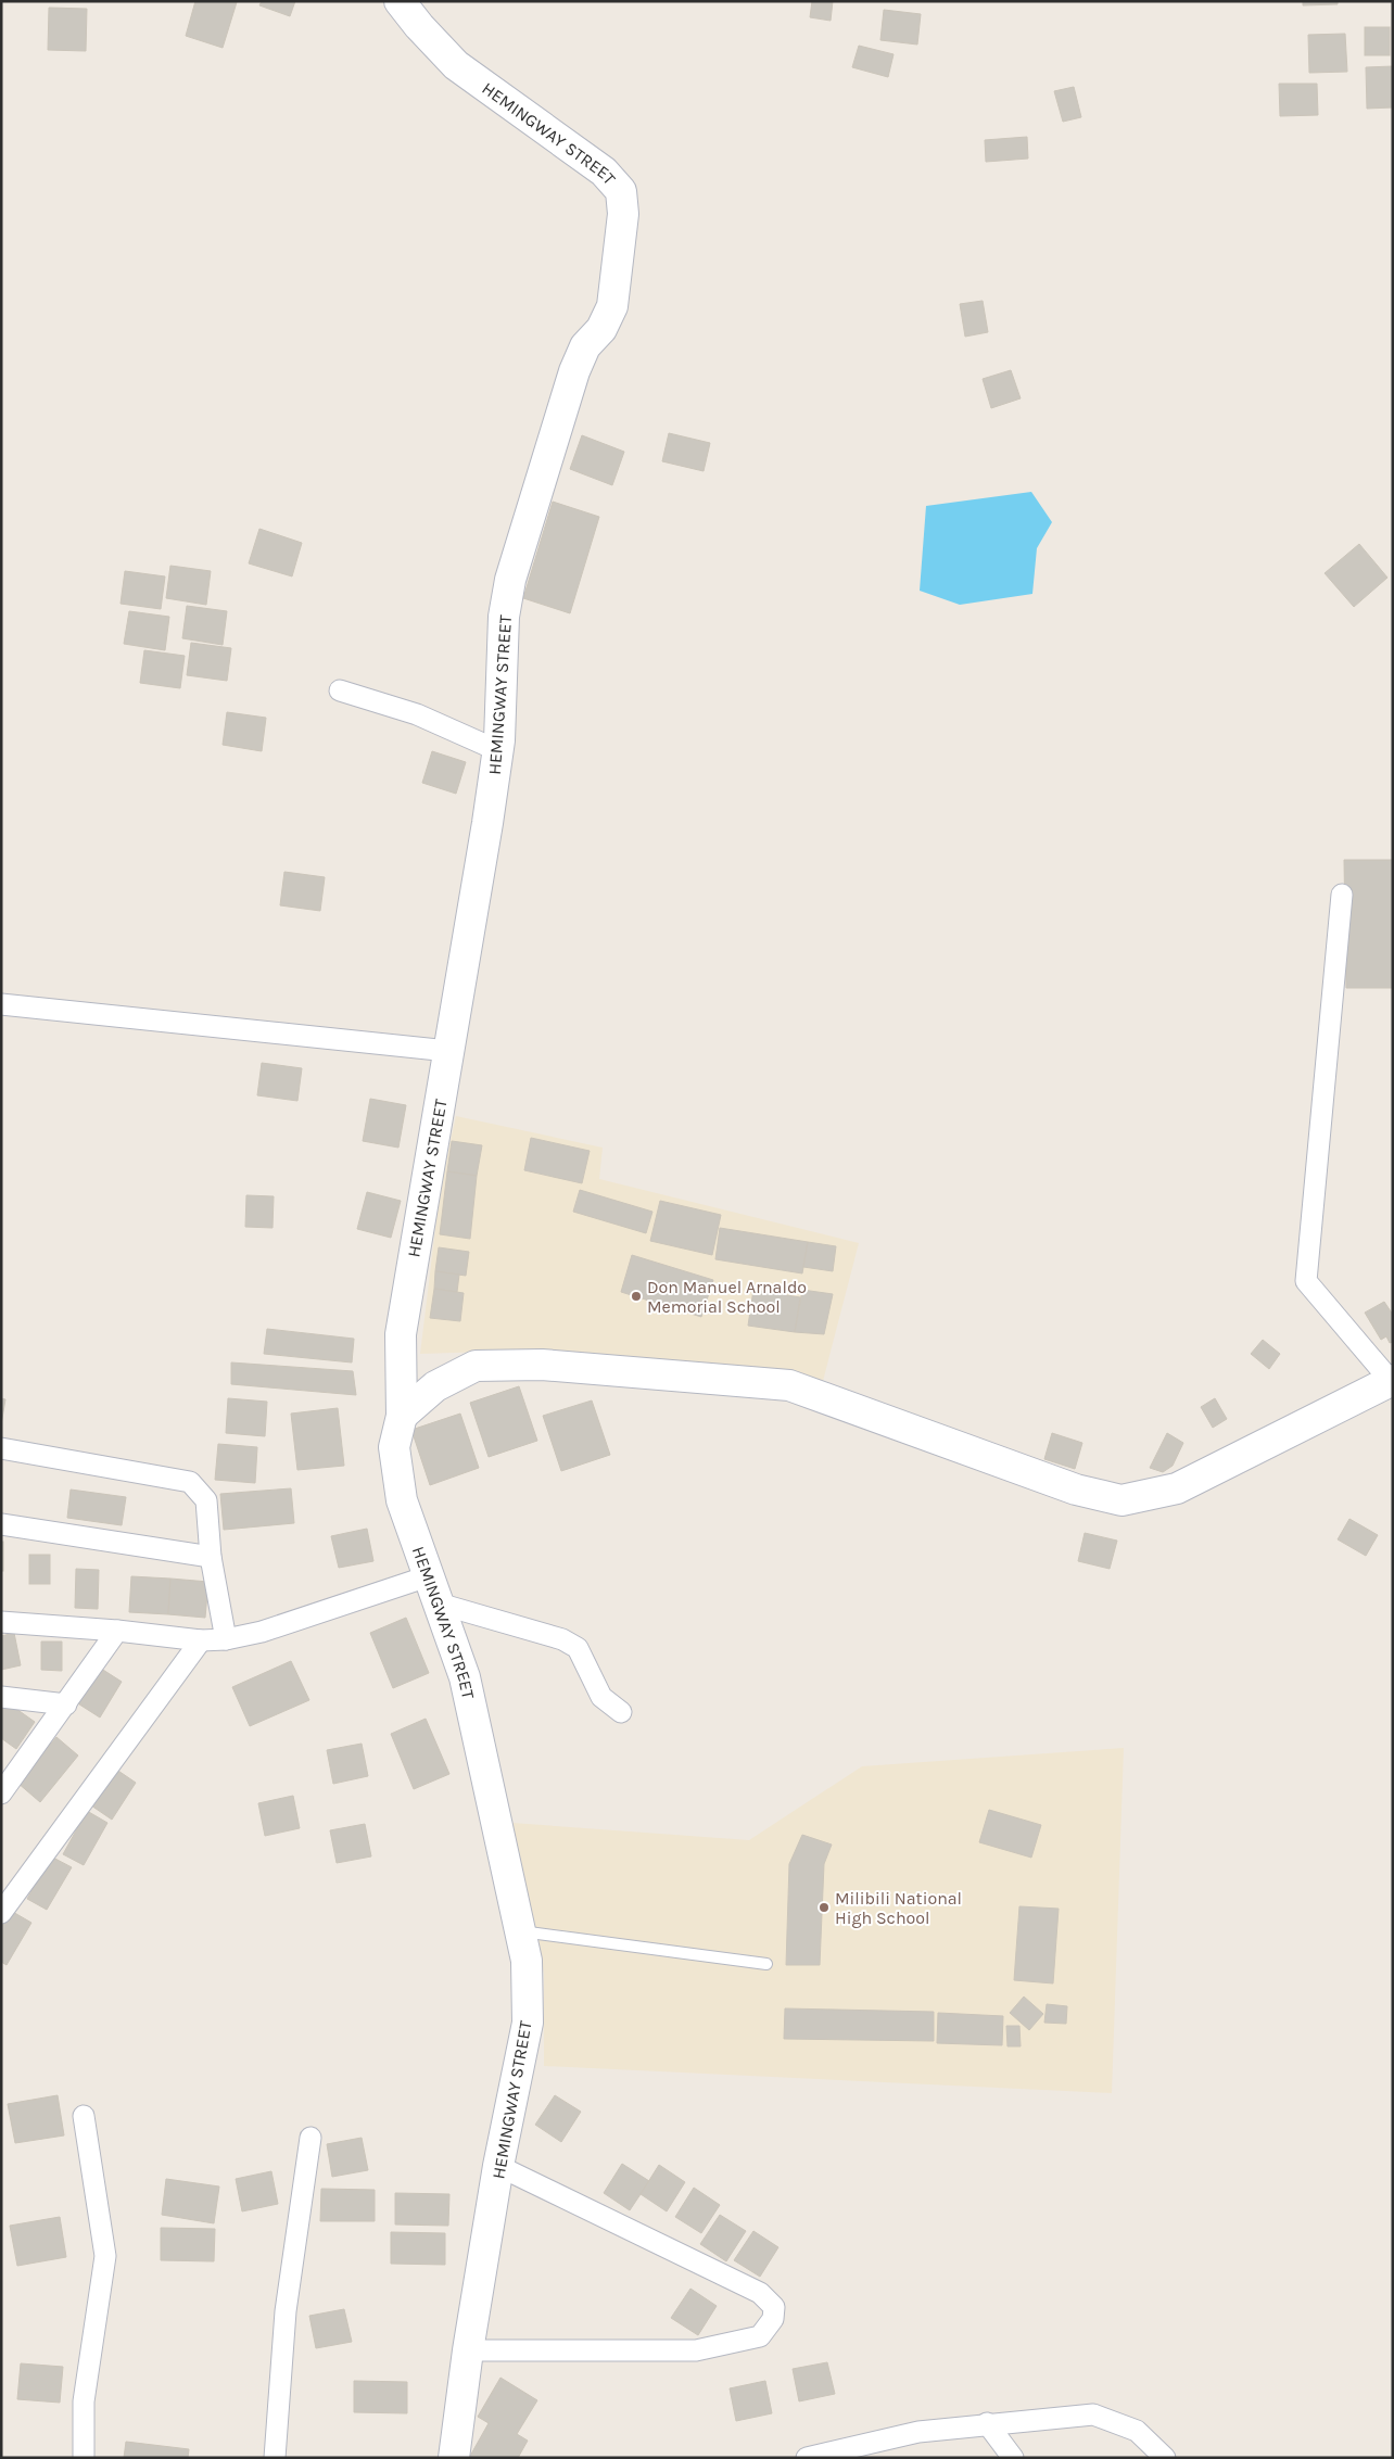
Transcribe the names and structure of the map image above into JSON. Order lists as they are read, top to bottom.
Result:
{
  "streets": {
    "main road": ["HEMINGWAY STREET"]
  },
  "places": ["Don Manuel Arnaldo Memorial School", "Milibili National High School"]
}
